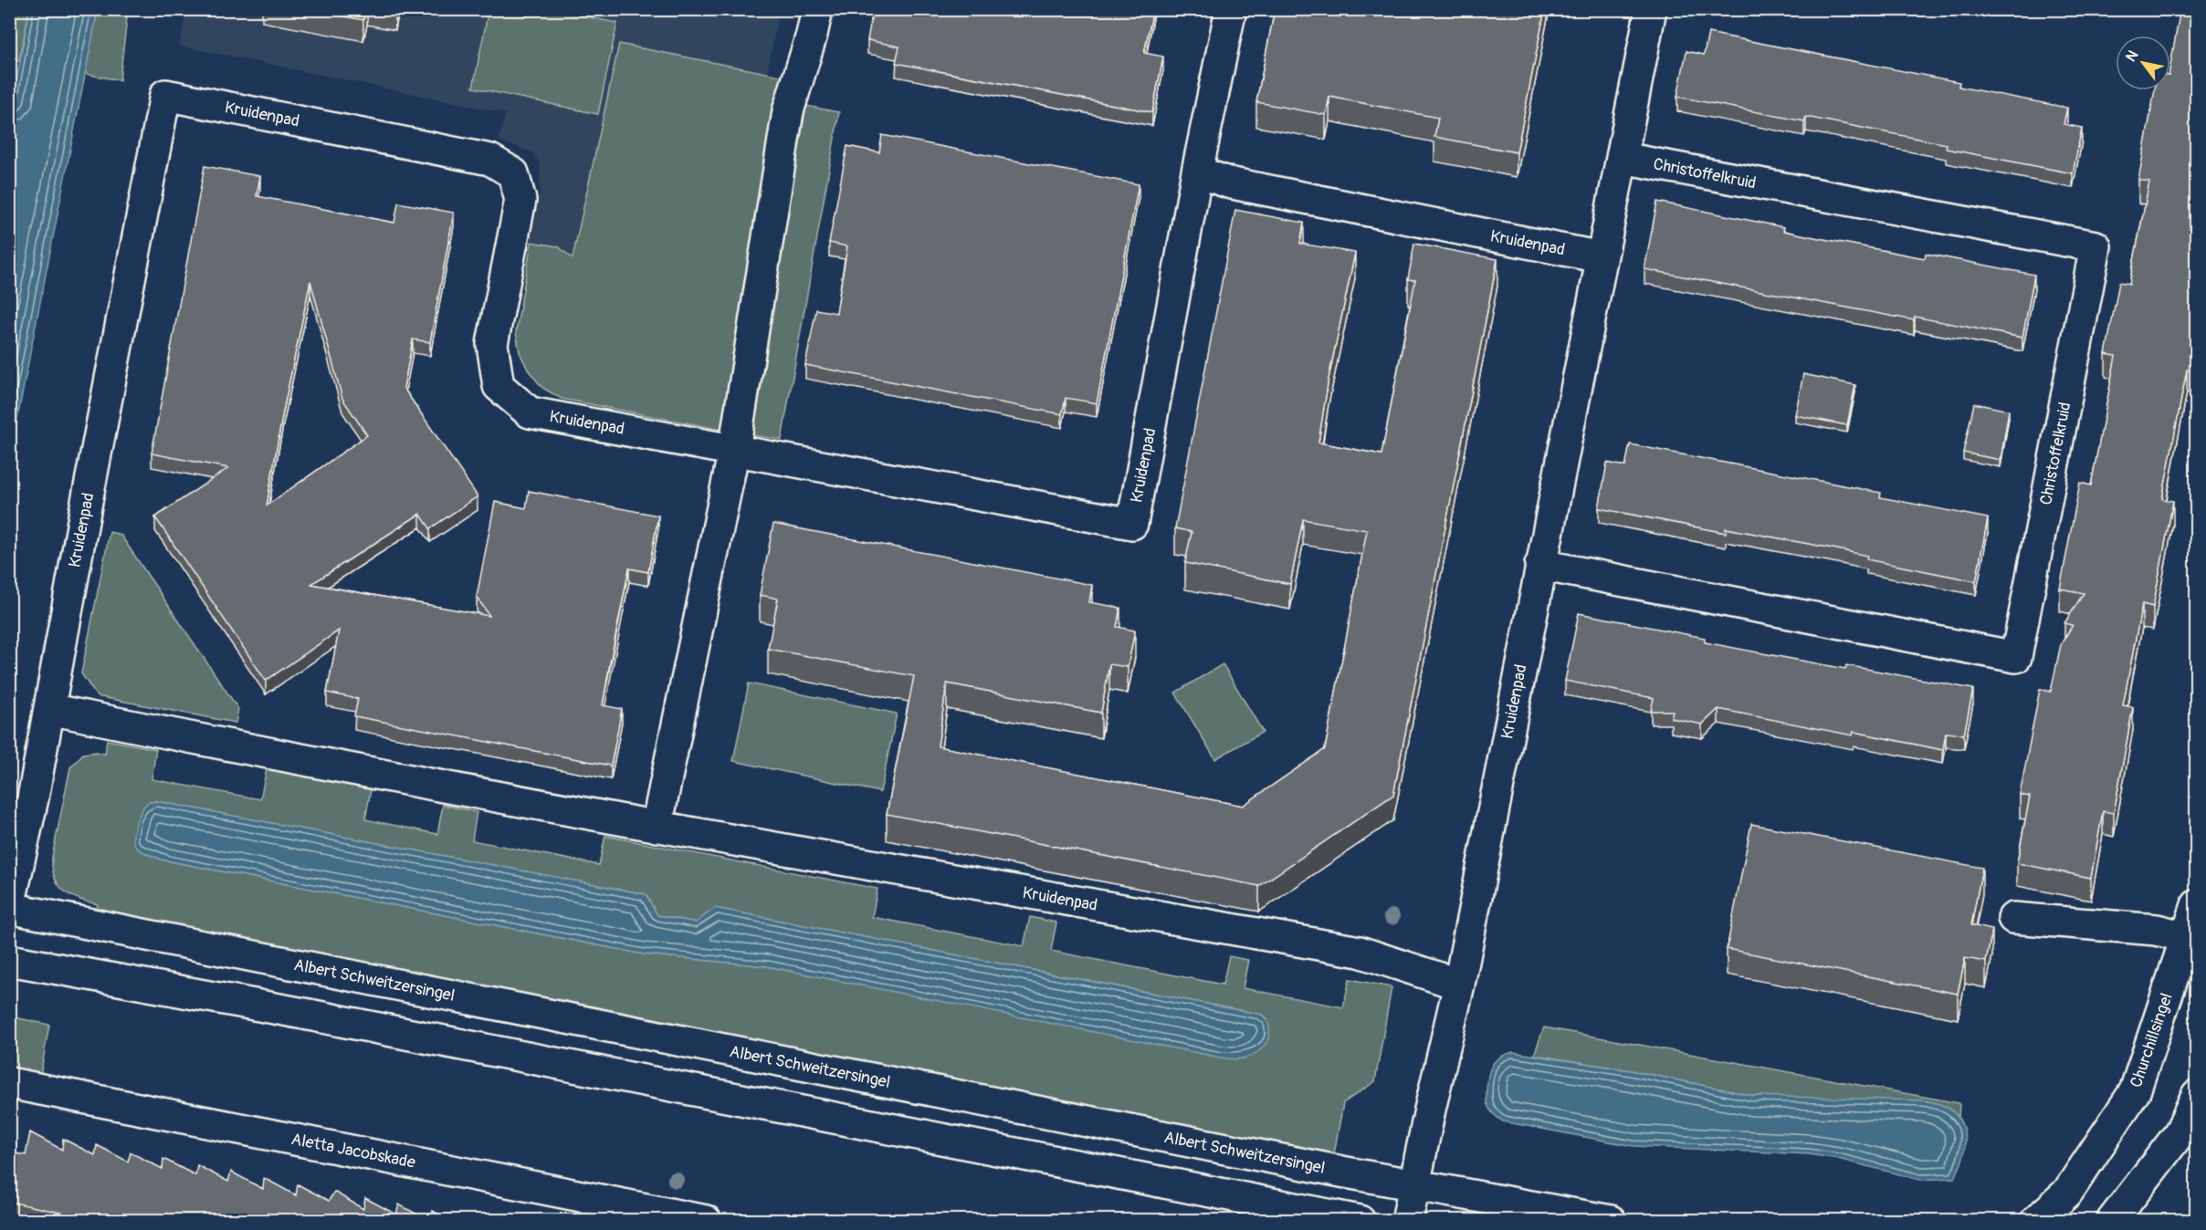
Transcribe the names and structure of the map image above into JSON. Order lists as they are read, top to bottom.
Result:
{
  "streets": {
    "street": [
      "Kruidenpad",
      "Christoffelkruid",
      "Albert Schweitzersingel",
      "Churchillsingel",
      "Aletta Jacobskade"
    ]
  },
  "crossings": [
    ["Kruidenpad", "Christoffelkruid"],
    ["Kruidenpad", "Albert Schweitzersingel"]
  ],
  "north": "top left"
}
